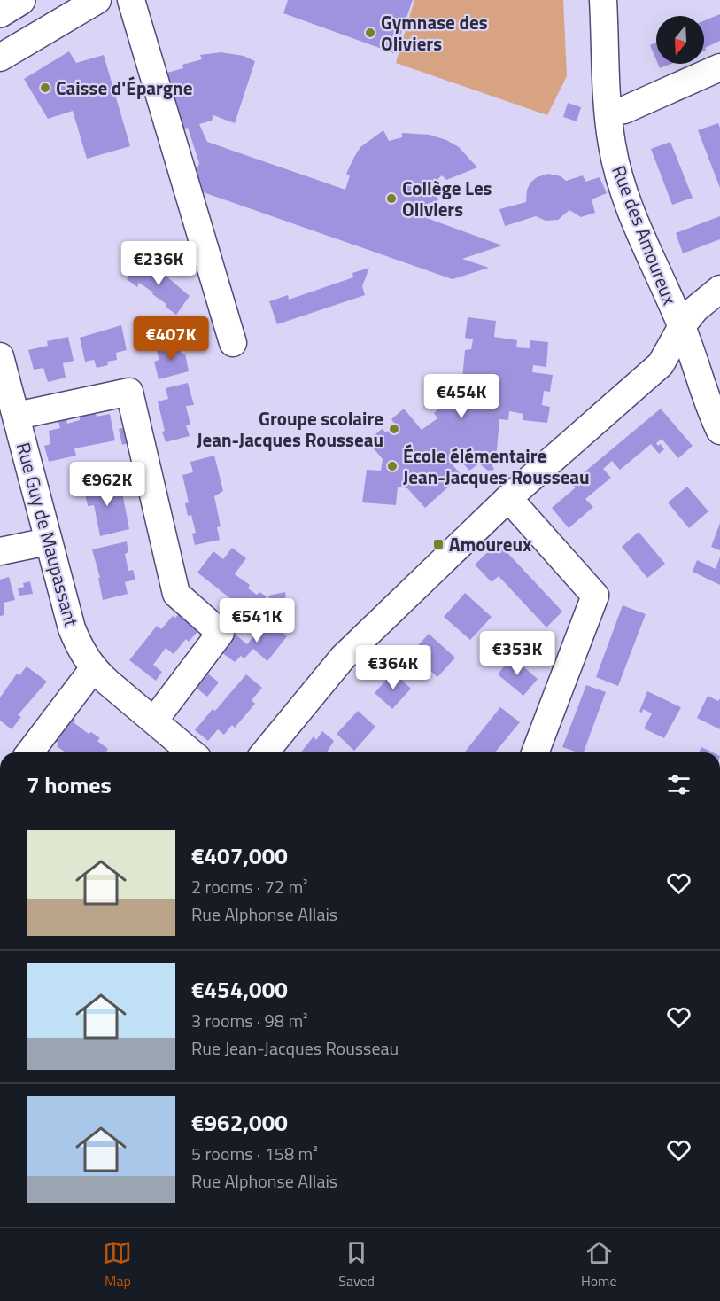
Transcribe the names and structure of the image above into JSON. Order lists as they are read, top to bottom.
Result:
{
  "streets": {
    "street": ["Rue des Amoureux", "Rue Guy de Maupassant"]
  },
  "places": {
    "other": [
      "Gymnase des Oliviers",
      "Caisse d'Épargne",
      "Collège Les Oliviers",
      "Groupe scolaire Jean-Jacques Rousseau",
      "École élémentaire Jean-Jacques Rousseau"
    ],
    "transit": ["Amoureux"]
  },
  "north": "bottom",
  "page": {
    "price": [
      "€236K",
      "€407K",
      "€454K",
      "€962K",
      "€541K",
      "€353K",
      "€364K"
    ],
    "heading": "7 homes",
    "list": [
      {
        "name": "€407,000",
        "note": "2 rooms · 72 m² · Rue Alphonse Allais"
      },
      {
        "name": "€454,000",
        "note": "3 rooms · 98 m² · Rue Jean-Jacques Rousseau"
      },
      {
        "name": "€962,000",
        "note": "5 rooms · 158 m² · Rue Alphonse Allais"
      }
    ],
    "tabs": ["Map", "Saved", "Home"]
  }
}
